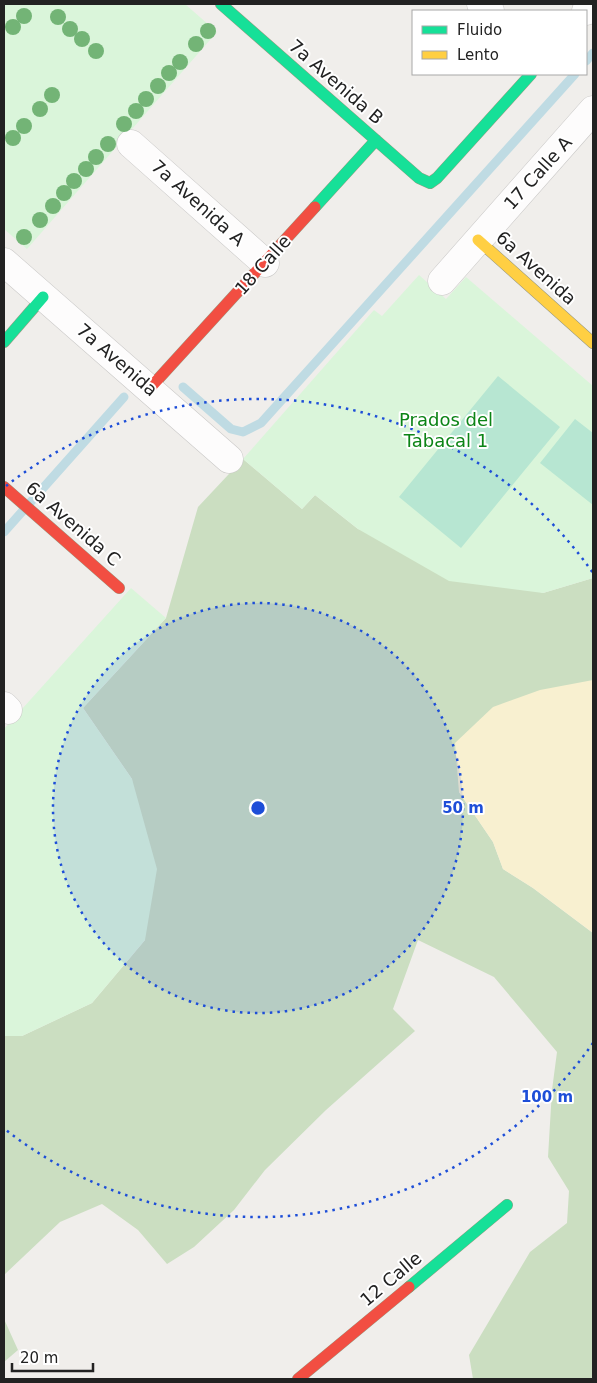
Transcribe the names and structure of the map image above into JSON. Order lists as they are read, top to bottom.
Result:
{
  "streets": {
    "street": [
      "7a Avenida B",
      "17 Calle A",
      "7a Avenida A",
      "18 Calle",
      "6a Avenida",
      "7a Avenida",
      "6a Avenida C",
      "12 Calle"
    ]
  },
  "crossings": [
    ["7a Avenida B", "18 Calle"],
    ["17 Calle A", "6a Avenida"],
    ["7a Avenida A", "18 Calle"],
    ["18 Calle", "7a Avenida"]
  ],
  "parks": ["Prados del Tabacal 1"],
  "legend": ["Fluido", "Lento"],
  "scale_bar": "20 m",
  "rings": ["50 m", "100 m"]
}
